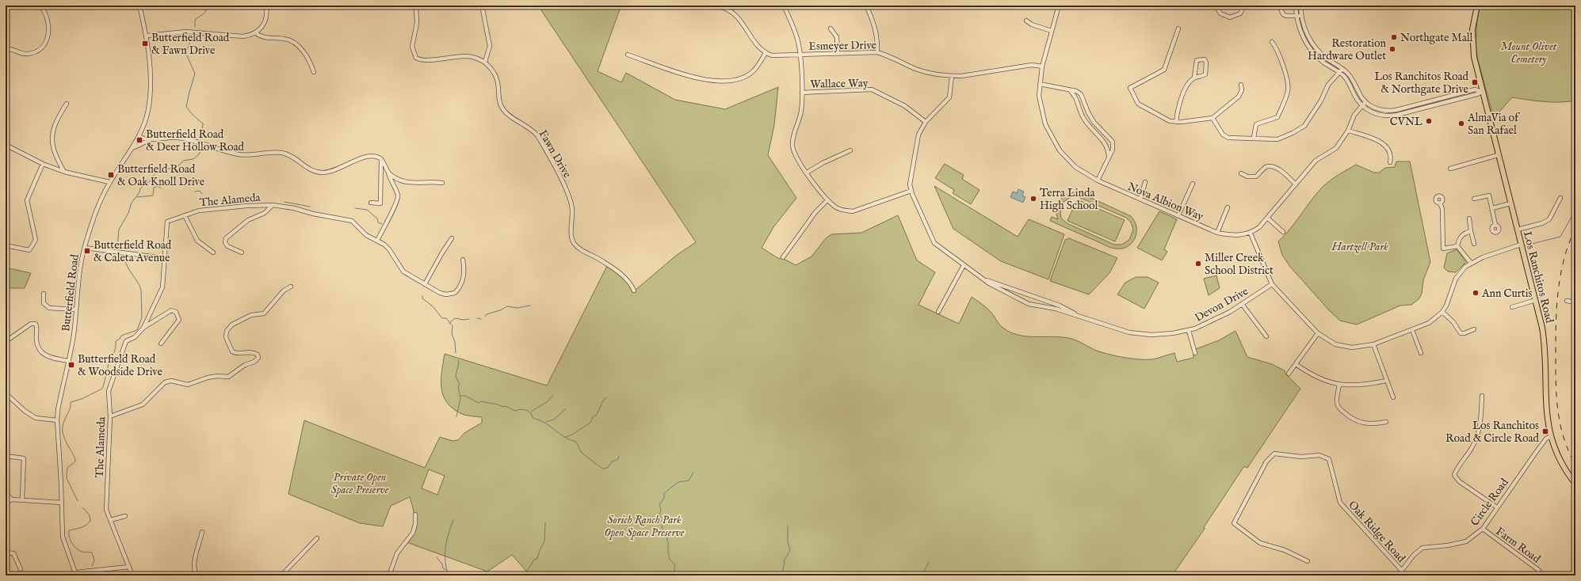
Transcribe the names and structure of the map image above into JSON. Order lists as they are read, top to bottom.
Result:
{
  "streets": {
    "main road": ["Los Ranchitos Road"],
    "street": [
      "Esmeyer Drive",
      "Wallace Way",
      "Fawn Drive",
      "The Alameda",
      "Nova Albion Way",
      "Butterfield Road",
      "Devon Drive",
      "Circle Road",
      "Oak Ridge Road",
      "Farm Road"
    ]
  },
  "crossings": [
    ["Esmeyer Drive", "Nova Albion Way"],
    ["Esmeyer Drive", "Devon Drive"],
    ["Wallace Way", "Devon Drive"],
    ["Los Ranchitos Road", "Circle Road"],
    ["Circle Road", "Oak Ridge Road"],
    ["Circle Road", "Farm Road"]
  ],
  "parks": [
    "Mount Olivet Cemetery",
    "Hartzell Park",
    "Private Open Space Preserve",
    "Sorich Ranch Park Open Space Preserve"
  ],
  "places": {
    "other": [
      "Northgate Mall",
      "Restoration Hardware Outlet",
      "CVNL",
      "AlmaVia of San Rafael",
      "Terra Linda High School",
      "Miller Creek School District",
      "Ann Curtis"
    ],
    "transit": [
      "Butterfield Road & Fawn Drive",
      "Los Ranchitos Road & Northgate Drive",
      "Butterfield Road & Deer Hollow Road",
      "Butterfield Road & Oak Knoll Drive",
      "Butterfield Road & Caleta Avenue",
      "Butterfield Road & Woodside Drive",
      "Los Ranchitos Road & Circle Road"
    ]
  }
}
